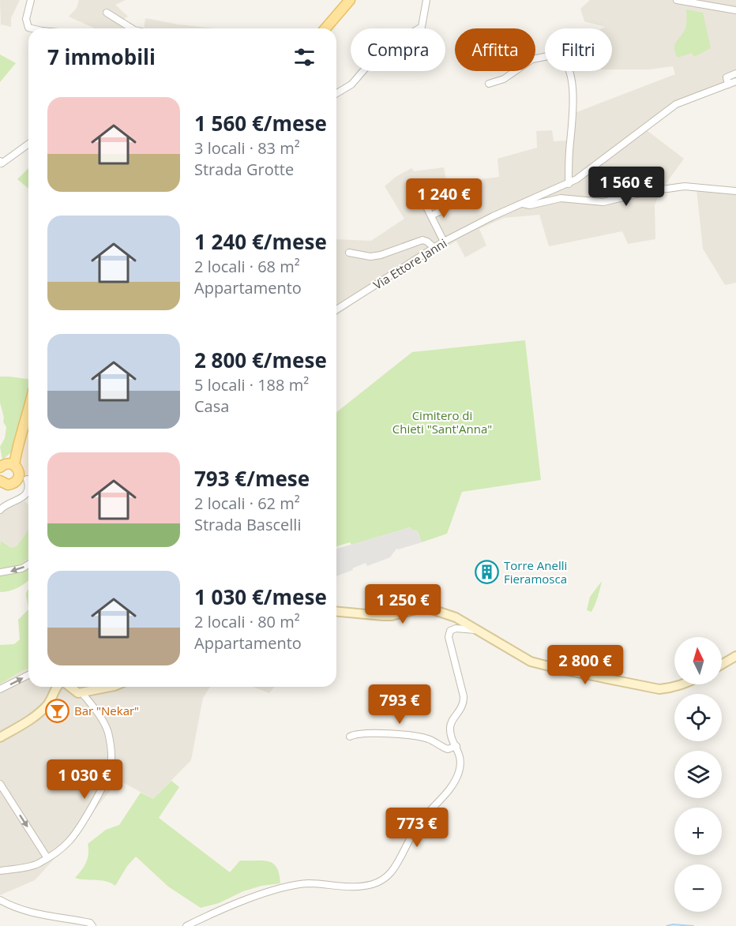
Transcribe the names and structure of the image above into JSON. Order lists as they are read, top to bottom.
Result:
{
  "streets": {
    "street": ["Via Ettore Janni"]
  },
  "parks": ["Cimitero di Chieti \"Sant'Anna\""],
  "places": {
    "building": ["Torre Anelli Fieramosca"],
    "bar": ["Bar \"Nekar\""]
  },
  "north": "top",
  "page": {
    "chip": ["Compra", "Affitta", "Filtri"],
    "heading": "7 immobili",
    "list": [
      {
        "name": "1 560 €/mese",
        "note": "3 locali · 83 m² · Strada Grotte"
      },
      {
        "name": "1 240 €/mese",
        "note": "2 locali · 68 m² · Appartamento"
      },
      {
        "name": "2 800 €/mese",
        "note": "5 locali · 188 m² · Casa"
      },
      {
        "name": "793 €/mese",
        "note": "2 locali · 62 m² · Strada Bascelli"
      },
      {
        "name": "1 030 €/mese",
        "note": "2 locali · 80 m² · Appartamento"
      }
    ],
    "price": [
      "1 560 €",
      "1 240 €",
      "1 250 €",
      "2 800 €",
      "793 €",
      "1 030 €",
      "773 €"
    ],
    "map_buttons": ["+", "−"]
  }
}
